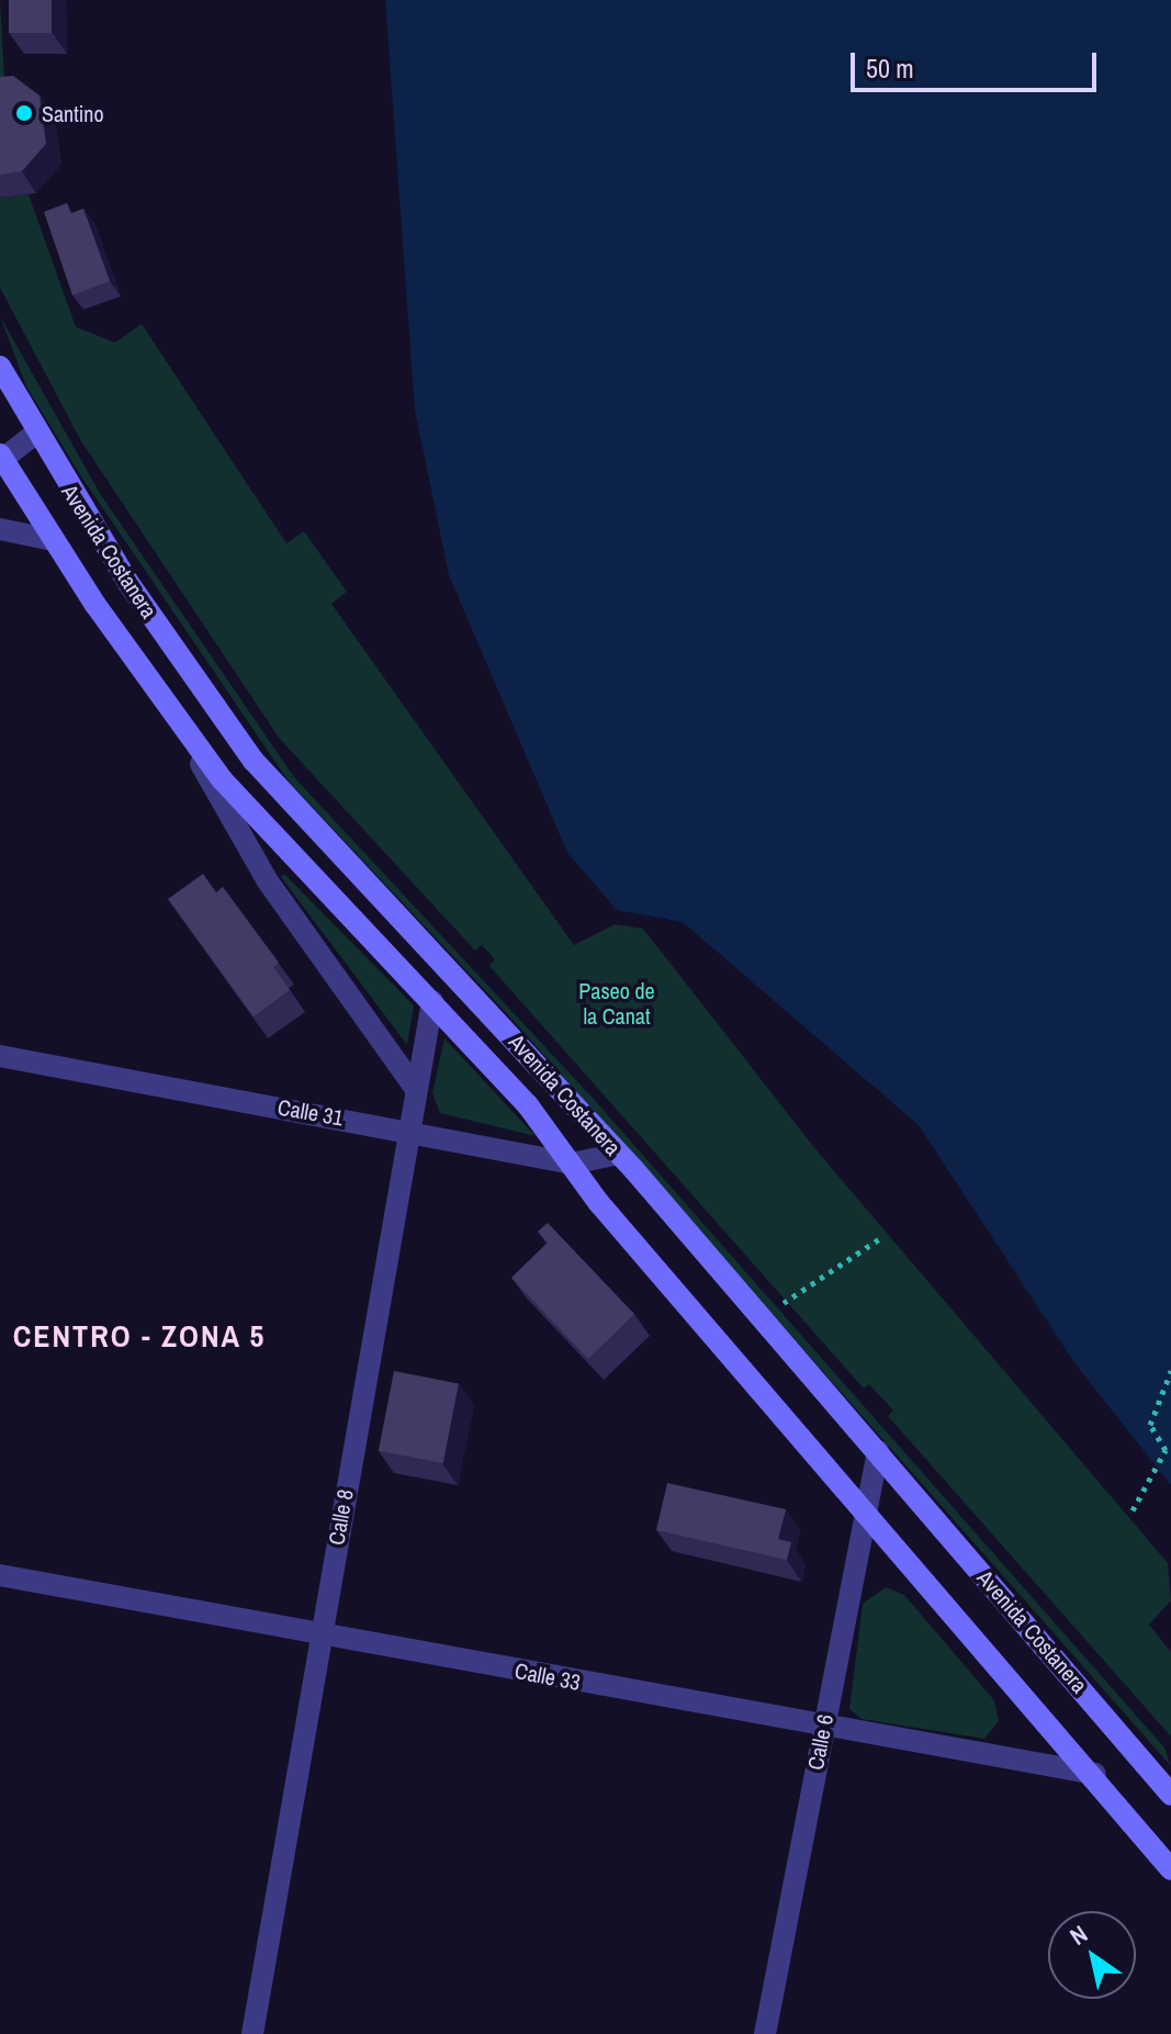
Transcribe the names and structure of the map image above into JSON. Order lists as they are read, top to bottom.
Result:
{
  "streets": {
    "main road": ["Avenida Costanera"],
    "street": [
      "Calle 31",
      "Calle 8",
      "Calle 33",
      "Calle 6"
    ]
  },
  "crossings": [
    ["Avenida Costanera", "Calle 31"],
    ["Avenida Costanera", "Calle 8"],
    ["Avenida Costanera", "Calle 33"],
    ["Avenida Costanera", "Calle 6"],
    ["Calle 31", "Calle 8"],
    ["Calle 8", "Calle 33"],
    ["Calle 33", "Calle 6"]
  ],
  "districts": ["CENTRO - ZONA 5"],
  "parks": ["Paseo de la Canat"],
  "places": ["Santino"],
  "scale_bar": "50 m",
  "north": "top left"
}
